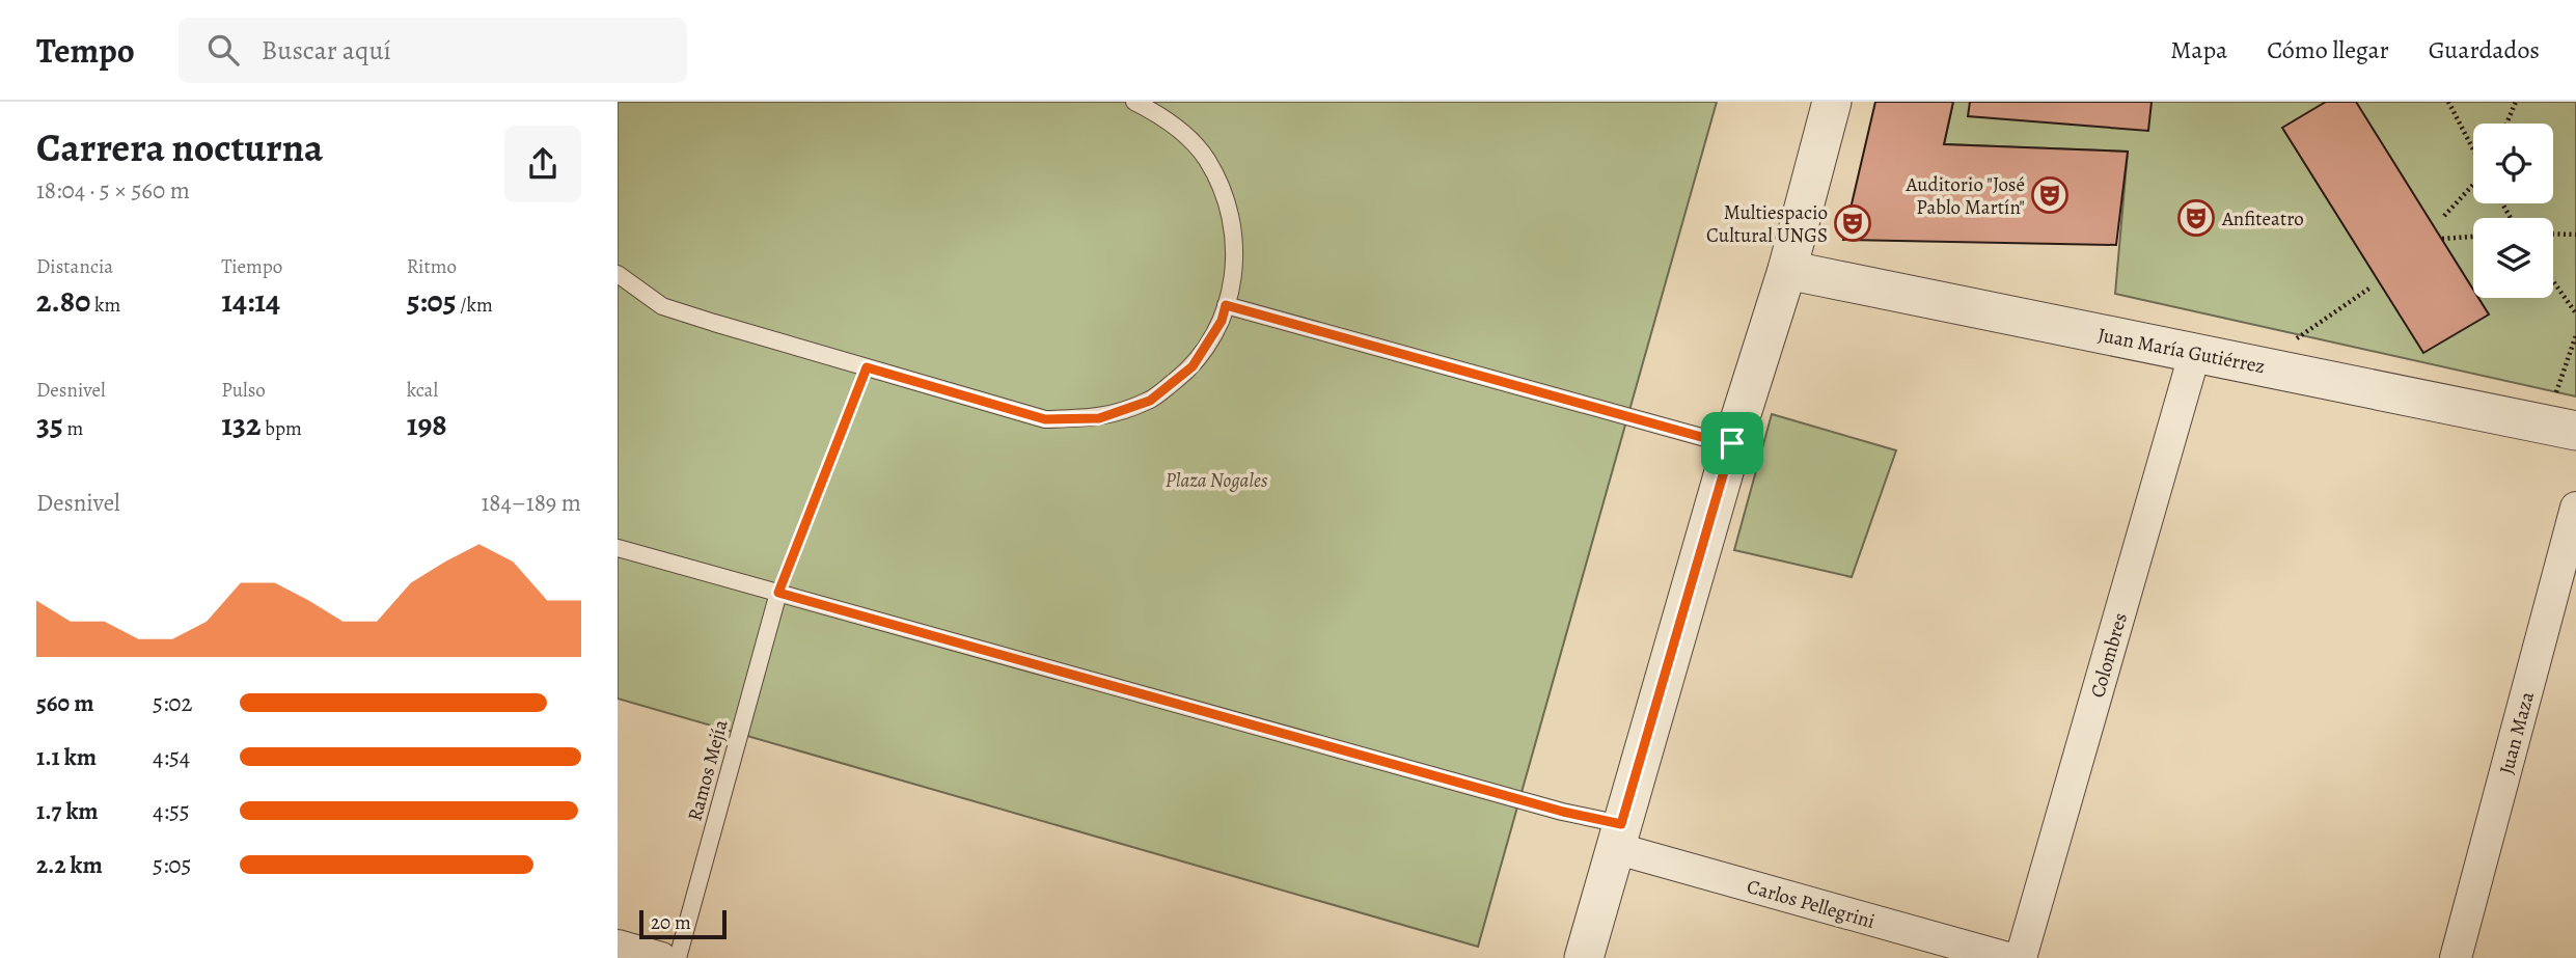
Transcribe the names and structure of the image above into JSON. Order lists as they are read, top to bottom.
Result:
{
  "streets": {
    "street": [
      "Juan María Gutiérrez",
      "Colombres",
      "Juan Maza",
      "Carlos Pellegrini"
    ],
    "lane": ["Ramos Mejía"]
  },
  "crossings": [
    ["Juan María Gutiérrez", "Colombres"],
    ["Ramos Mejía", "Carlos Pellegrini"]
  ],
  "parks": ["Plaza Nogales"],
  "places": {
    "theatre": ["Auditorio \"José Pablo Martín\"", "Anfiteatro", "Multiespacio Cultural UNGS"]
  },
  "scale_bar": "20 m",
  "page": {
    "header": "Tempo",
    "search": "Buscar aquí",
    "nav": ["Mapa", "Cómo llegar", "Guardados"],
    "heading": ["Carrera nocturna", "18:04 · 5 × 560 m"],
    "stats": [
      ["Distancia", "2.80 km"],
      ["Tiempo", "14:14"],
      ["Ritmo", "5:05 /km"],
      ["Desnivel", "35 m"],
      ["Pulso", "132 bpm"],
      ["kcal", "198"]
    ],
    "chart": ["Desnivel", "184–189 m"],
    "list": [
      {
        "name": "560 m",
        "note": "5:02"
      },
      {
        "name": "1.1 km",
        "note": "4:54"
      },
      {
        "name": "1.7 km",
        "note": "4:55"
      },
      {
        "name": "2.2 km",
        "note": "5:05"
      }
    ],
    "scale": "20 m"
  }
}
